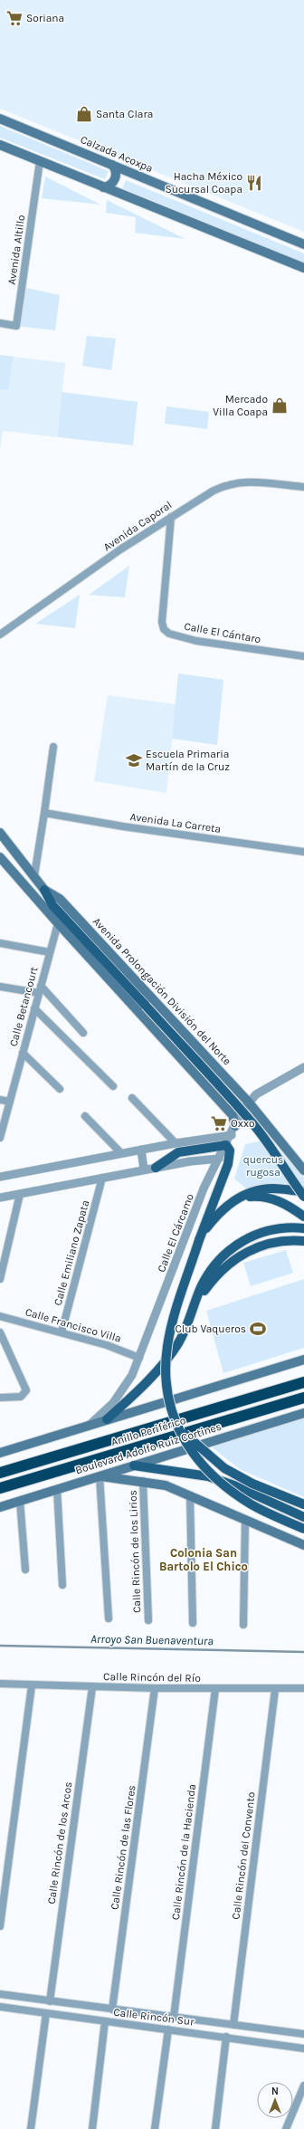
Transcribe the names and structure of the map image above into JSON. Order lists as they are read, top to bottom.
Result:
{
  "streets": {
    "highway": ["Anillo Periférico"],
    "main road": ["Calzada Acoxpa", "Avenida Prolongación División del Norte", "Boulevard Adolfo Ruiz Cortines"],
    "street": [
      "Avenida Altillo",
      "Avenida Caporal",
      "Calle El Cántaro",
      "Avenida La Carreta",
      "Calle Betancourt",
      "Calle El Cárcamo",
      "Calle Emiliano Zapata",
      "Calle Francisco Villa",
      "Calle Rincón de los Lirios",
      "Calle Rincón del Río",
      "Calle Rincón de los Arcos",
      "Calle Rincón de las Flores",
      "Calle Rincón de la Hacienda",
      "Calle Rincón del Convento",
      "Calle Rincón Sur"
    ]
  },
  "crossings": [
    ["Avenida Caporal", "Calle El Cántaro"],
    ["Avenida Prolongación División del Norte", "Calle El Cárcamo"],
    ["Calle El Cárcamo", "Calle Francisco Villa"],
    ["Calle Emiliano Zapata", "Calle Francisco Villa"],
    ["Calle Rincón del Río", "Calle Rincón de los Arcos"],
    ["Calle Rincón del Río", "Calle Rincón de las Flores"],
    ["Calle Rincón del Río", "Calle Rincón de la Hacienda"],
    ["Calle Rincón del Río", "Calle Rincón del Convento"],
    ["Calle Rincón de los Arcos", "Calle Rincón Sur"],
    ["Calle Rincón de las Flores", "Calle Rincón Sur"],
    ["Calle Rincón de la Hacienda", "Calle Rincón Sur"],
    ["Calle Rincón del Convento", "Calle Rincón Sur"]
  ],
  "districts": ["Colonia San Bartolo El Chico"],
  "water": ["Arroyo San Buenaventura"],
  "parks": ["quercus rugosa"],
  "places": {
    "supermarket": ["Soriana", "Oxxo"],
    "shop": ["Santa Clara", "Mercado Villa Coapa"],
    "restaurant": ["Hacha México Sucursal Coapa"],
    "school or university": ["Escuela Primaria Martín de la Cruz"],
    "sports": ["Club Vaqueros"]
  },
  "north": "top"
}
